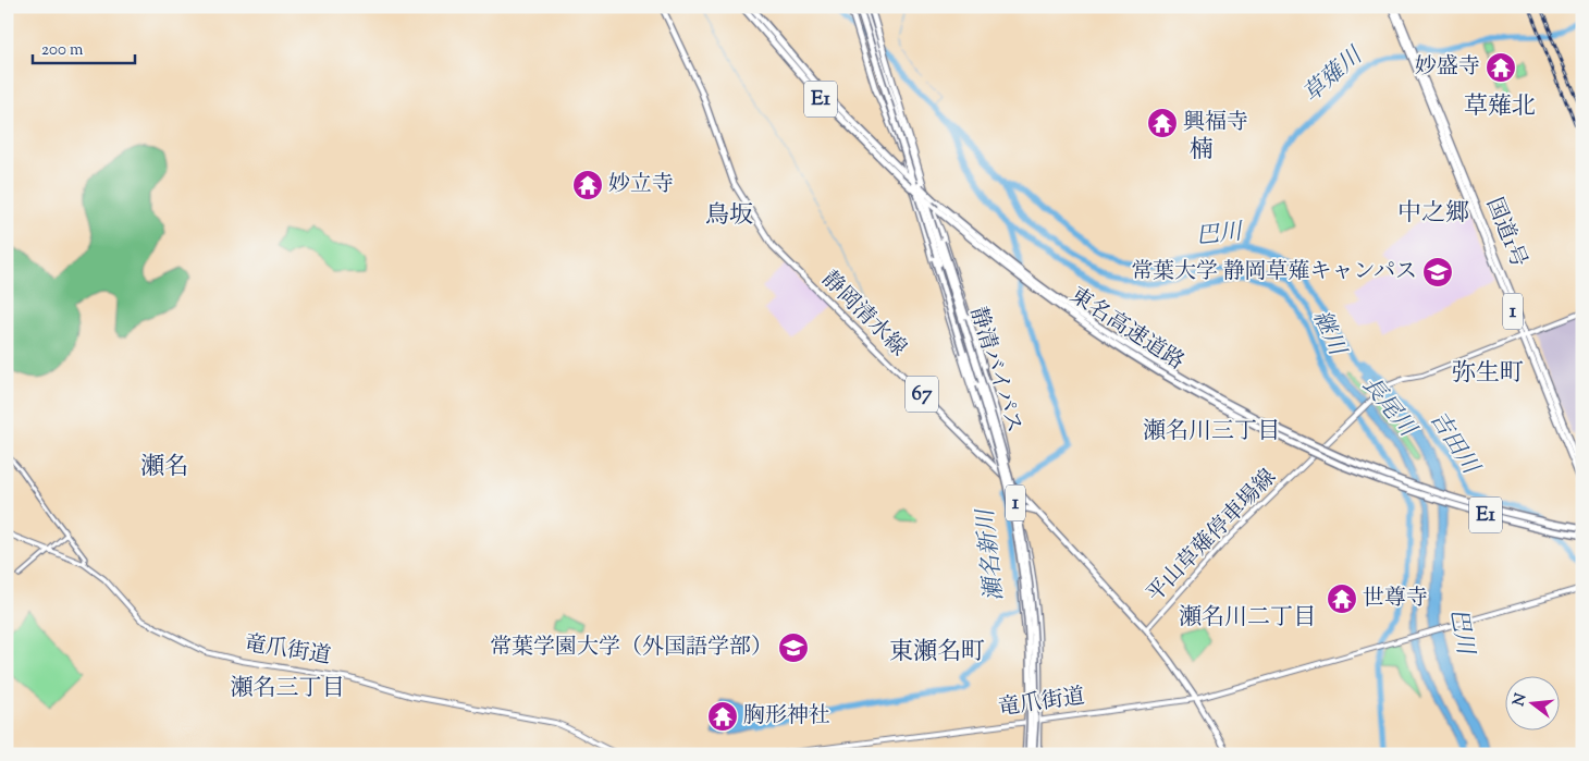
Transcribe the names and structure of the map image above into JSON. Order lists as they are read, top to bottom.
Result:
{
  "streets": {
    "highway": [
      "E1",
      "1",
      "東名高速道路",
      "静清バイパス"
    ],
    "main road": [
      "国道1号",
      "静岡清水線",
      "67",
      "平山草薙停車場線",
      "竜爪街道"
    ]
  },
  "crossings": [
    ["国道1号", "平山草薙停車場線"],
    ["1", "静岡清水線"],
    ["1", "静清バイパス"],
    ["1", "竜爪街道"],
    ["静岡清水線", "平山草薙停車場線"],
    ["静岡清水線", "竜爪街道"]
  ],
  "districts": [
    "草薙北",
    "楠",
    "中之郷",
    "鳥坂",
    "弥生町",
    "瀬名川三丁目",
    "瀬名",
    "瀬名川二丁目",
    "東瀬名町",
    "瀬名三丁目"
  ],
  "water": [
    "草薙川",
    "巴川",
    "継川",
    "長尾川",
    "吉田川",
    "瀬名新川"
  ],
  "places": {
    "temple": [
      "妙盛寺",
      "興福寺",
      "妙立寺",
      "世尊寺",
      "胸形神社"
    ],
    "school or university": ["常葉大学 静岡草薙キャンパス", "常葉学園大学（外国語学部）"]
  },
  "scale_bar": "200 m",
  "north": "left"
}
